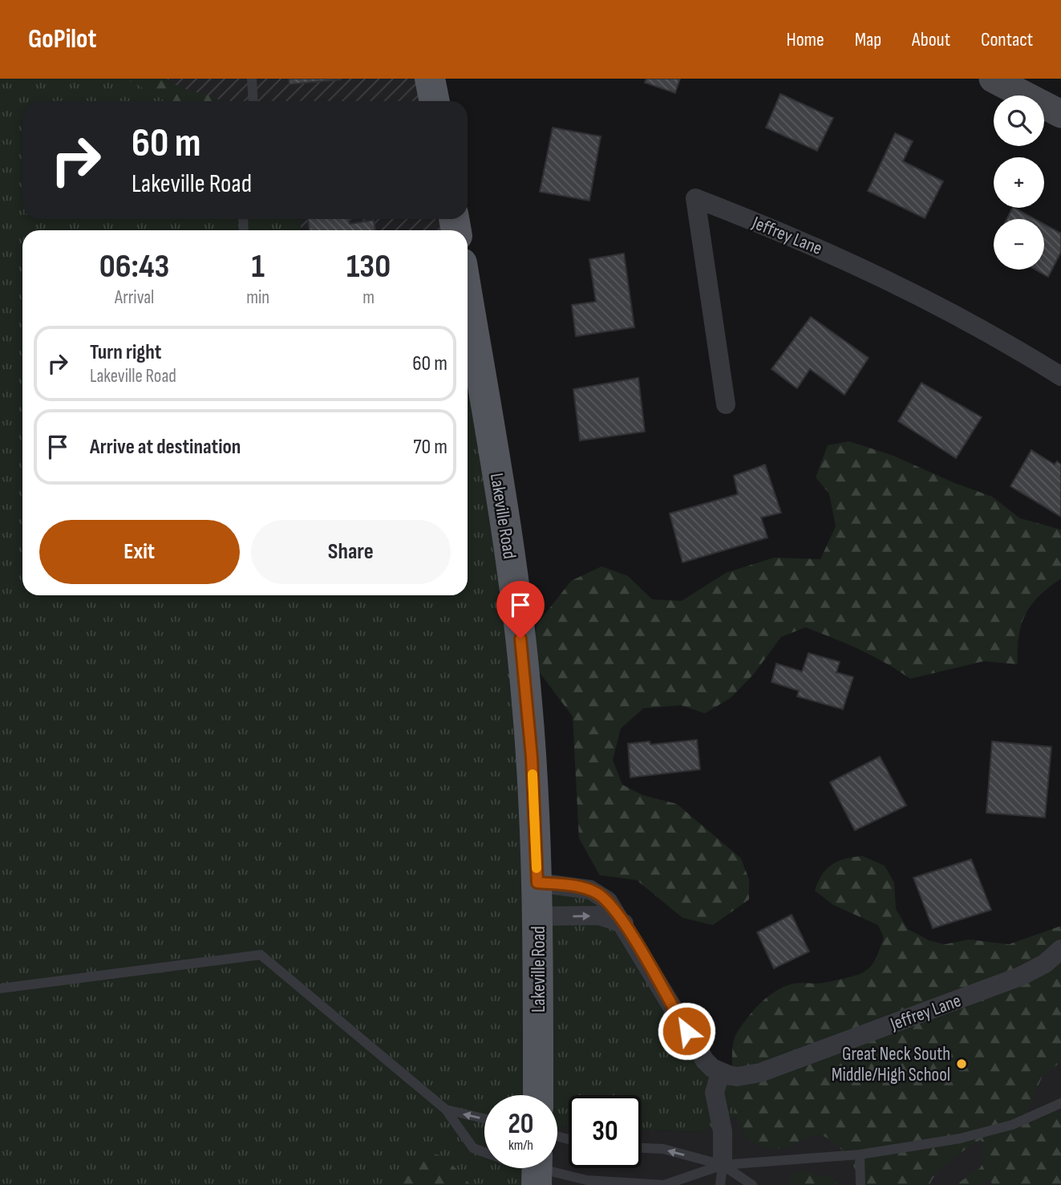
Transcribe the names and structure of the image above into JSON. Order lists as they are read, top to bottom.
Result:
{
  "streets": {
    "main road": ["Lakeville Road"],
    "street": ["Jeffrey Lane"]
  },
  "places": ["Great Neck South Middle/High School"],
  "page": {
    "header": "GoPilot",
    "nav": [
      "Home",
      "Map",
      "About",
      "Contact"
    ],
    "map_buttons": ["+", "−"],
    "turn": ["60 m", "Lakeville Road"],
    "eta": [
      "06:43",
      "Arrival",
      "1",
      "min",
      "130",
      "m"
    ],
    "list": [
      {
        "name": "Turn right",
        "note": "Lakeville Road",
        "value": "60 m"
      },
      {
        "name": "Arrive at destination",
        "value": "70 m"
      }
    ],
    "buttons": ["Exit", "Share"],
    "speed": "20 km/h",
    "limit": "30"
  }
}
